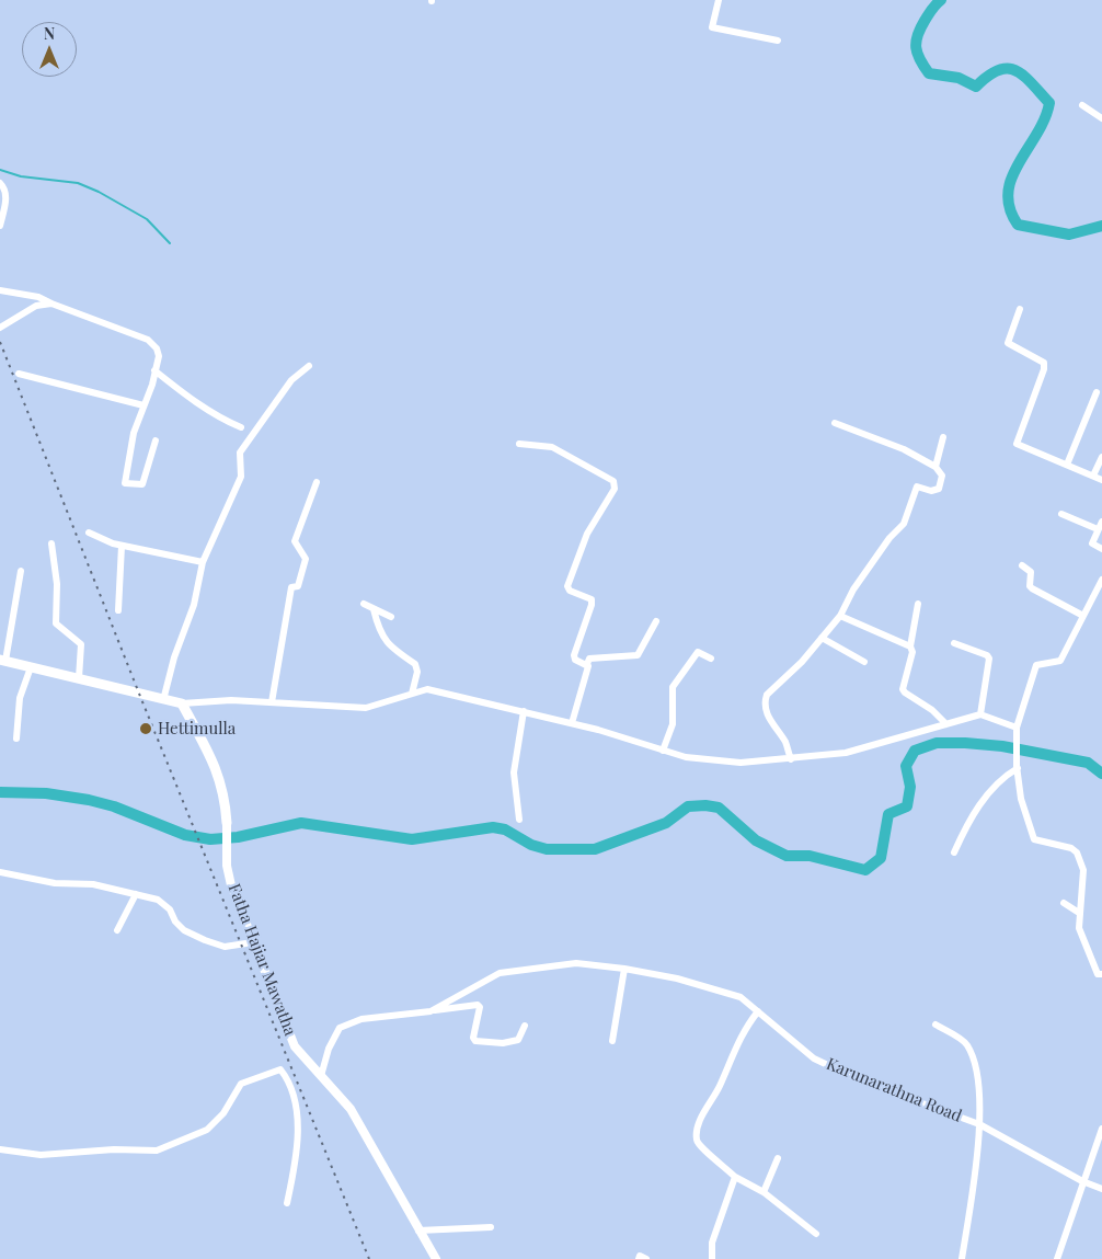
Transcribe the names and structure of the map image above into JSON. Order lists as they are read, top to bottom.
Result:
{
  "streets": {
    "street": ["Fatha Hajiar Mawatha", "Karunarathna Road"]
  },
  "crossings": [
    ["Fatha Hajiar Mawatha", "Karunarathna Road"]
  ],
  "places": ["Hettimulla"],
  "north": "top"
}
